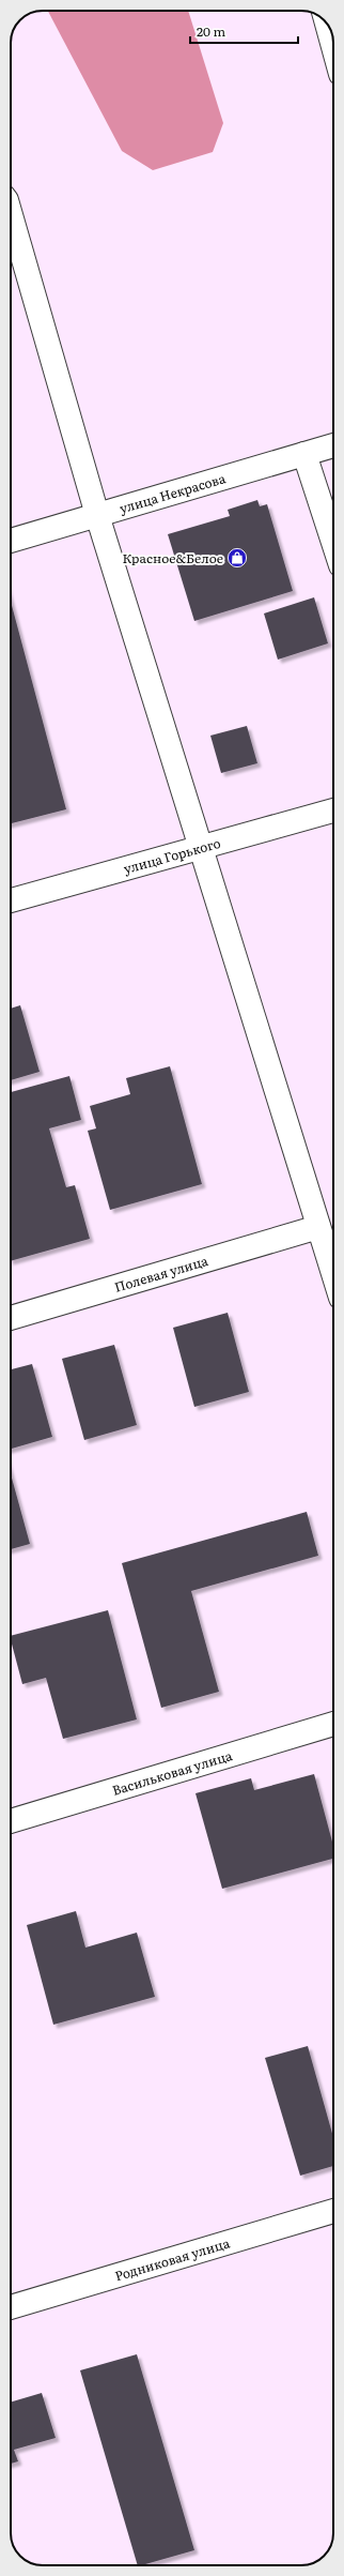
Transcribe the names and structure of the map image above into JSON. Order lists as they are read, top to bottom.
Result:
{
  "streets": {
    "street": [
      "улица Некрасова",
      "улица Горького",
      "Полевая улица",
      "Васильковая улица",
      "Родниковая улица"
    ]
  },
  "places": {
    "shop": ["Красное&Белое"]
  },
  "scale_bar": "20 m"
}
